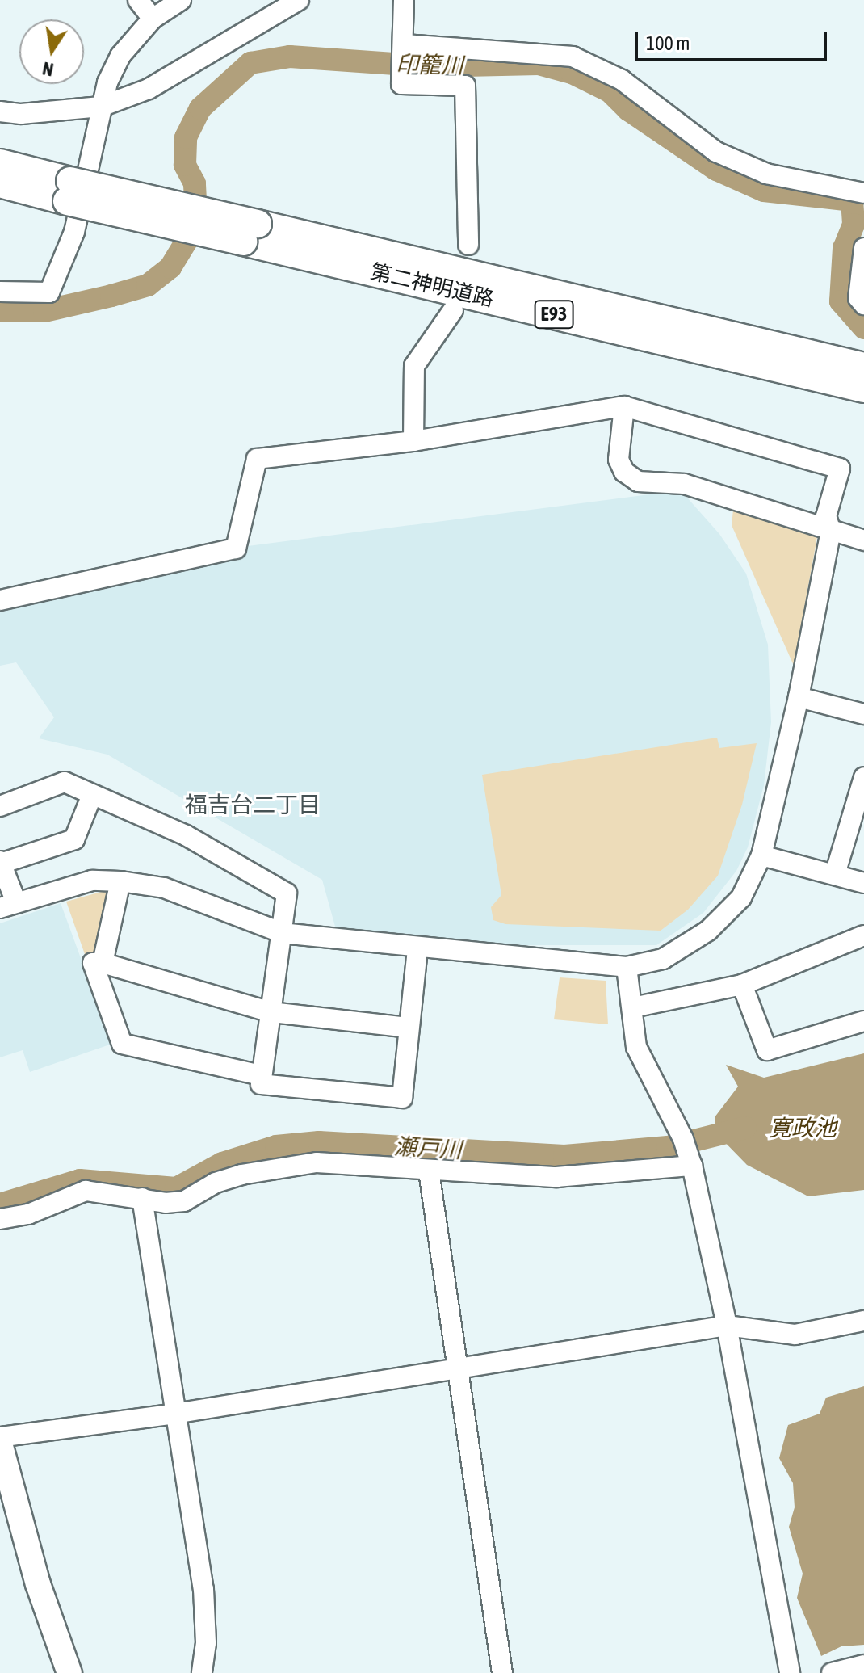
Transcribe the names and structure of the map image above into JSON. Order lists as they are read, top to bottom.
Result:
{
  "streets": {
    "highway": ["第二神明道路", "E93"]
  },
  "districts": ["福吉台二丁目"],
  "water": ["印籠川", "寛政池", "瀬戸川"],
  "scale_bar": "100 m",
  "north": "bottom"
}
